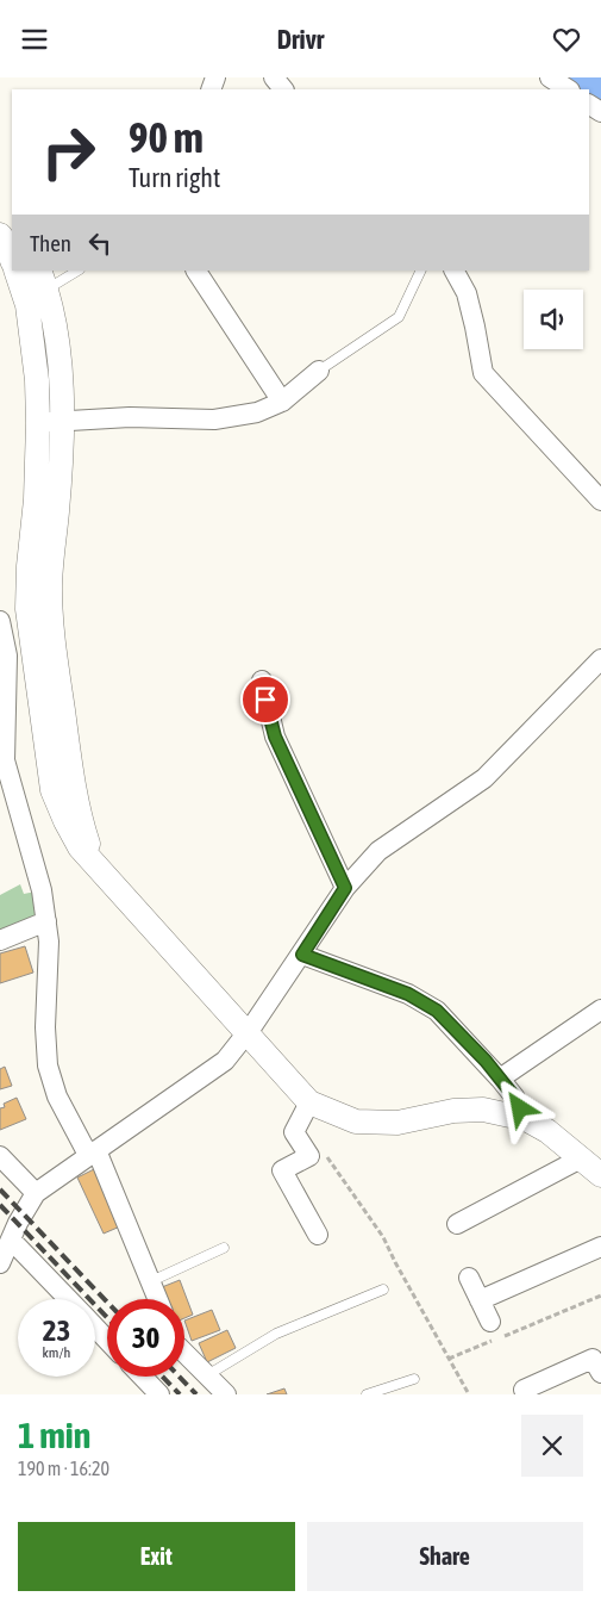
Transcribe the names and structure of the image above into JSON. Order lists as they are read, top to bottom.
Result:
{
  "page": {
    "header": "Drivr",
    "turn": ["90 m", "Turn right"],
    "then": "Then",
    "speed": "23 km/h",
    "limit": "30",
    "heading": ["1 min", "190 m · 16:20"],
    "buttons": ["Exit", "Share"]
  }
}
